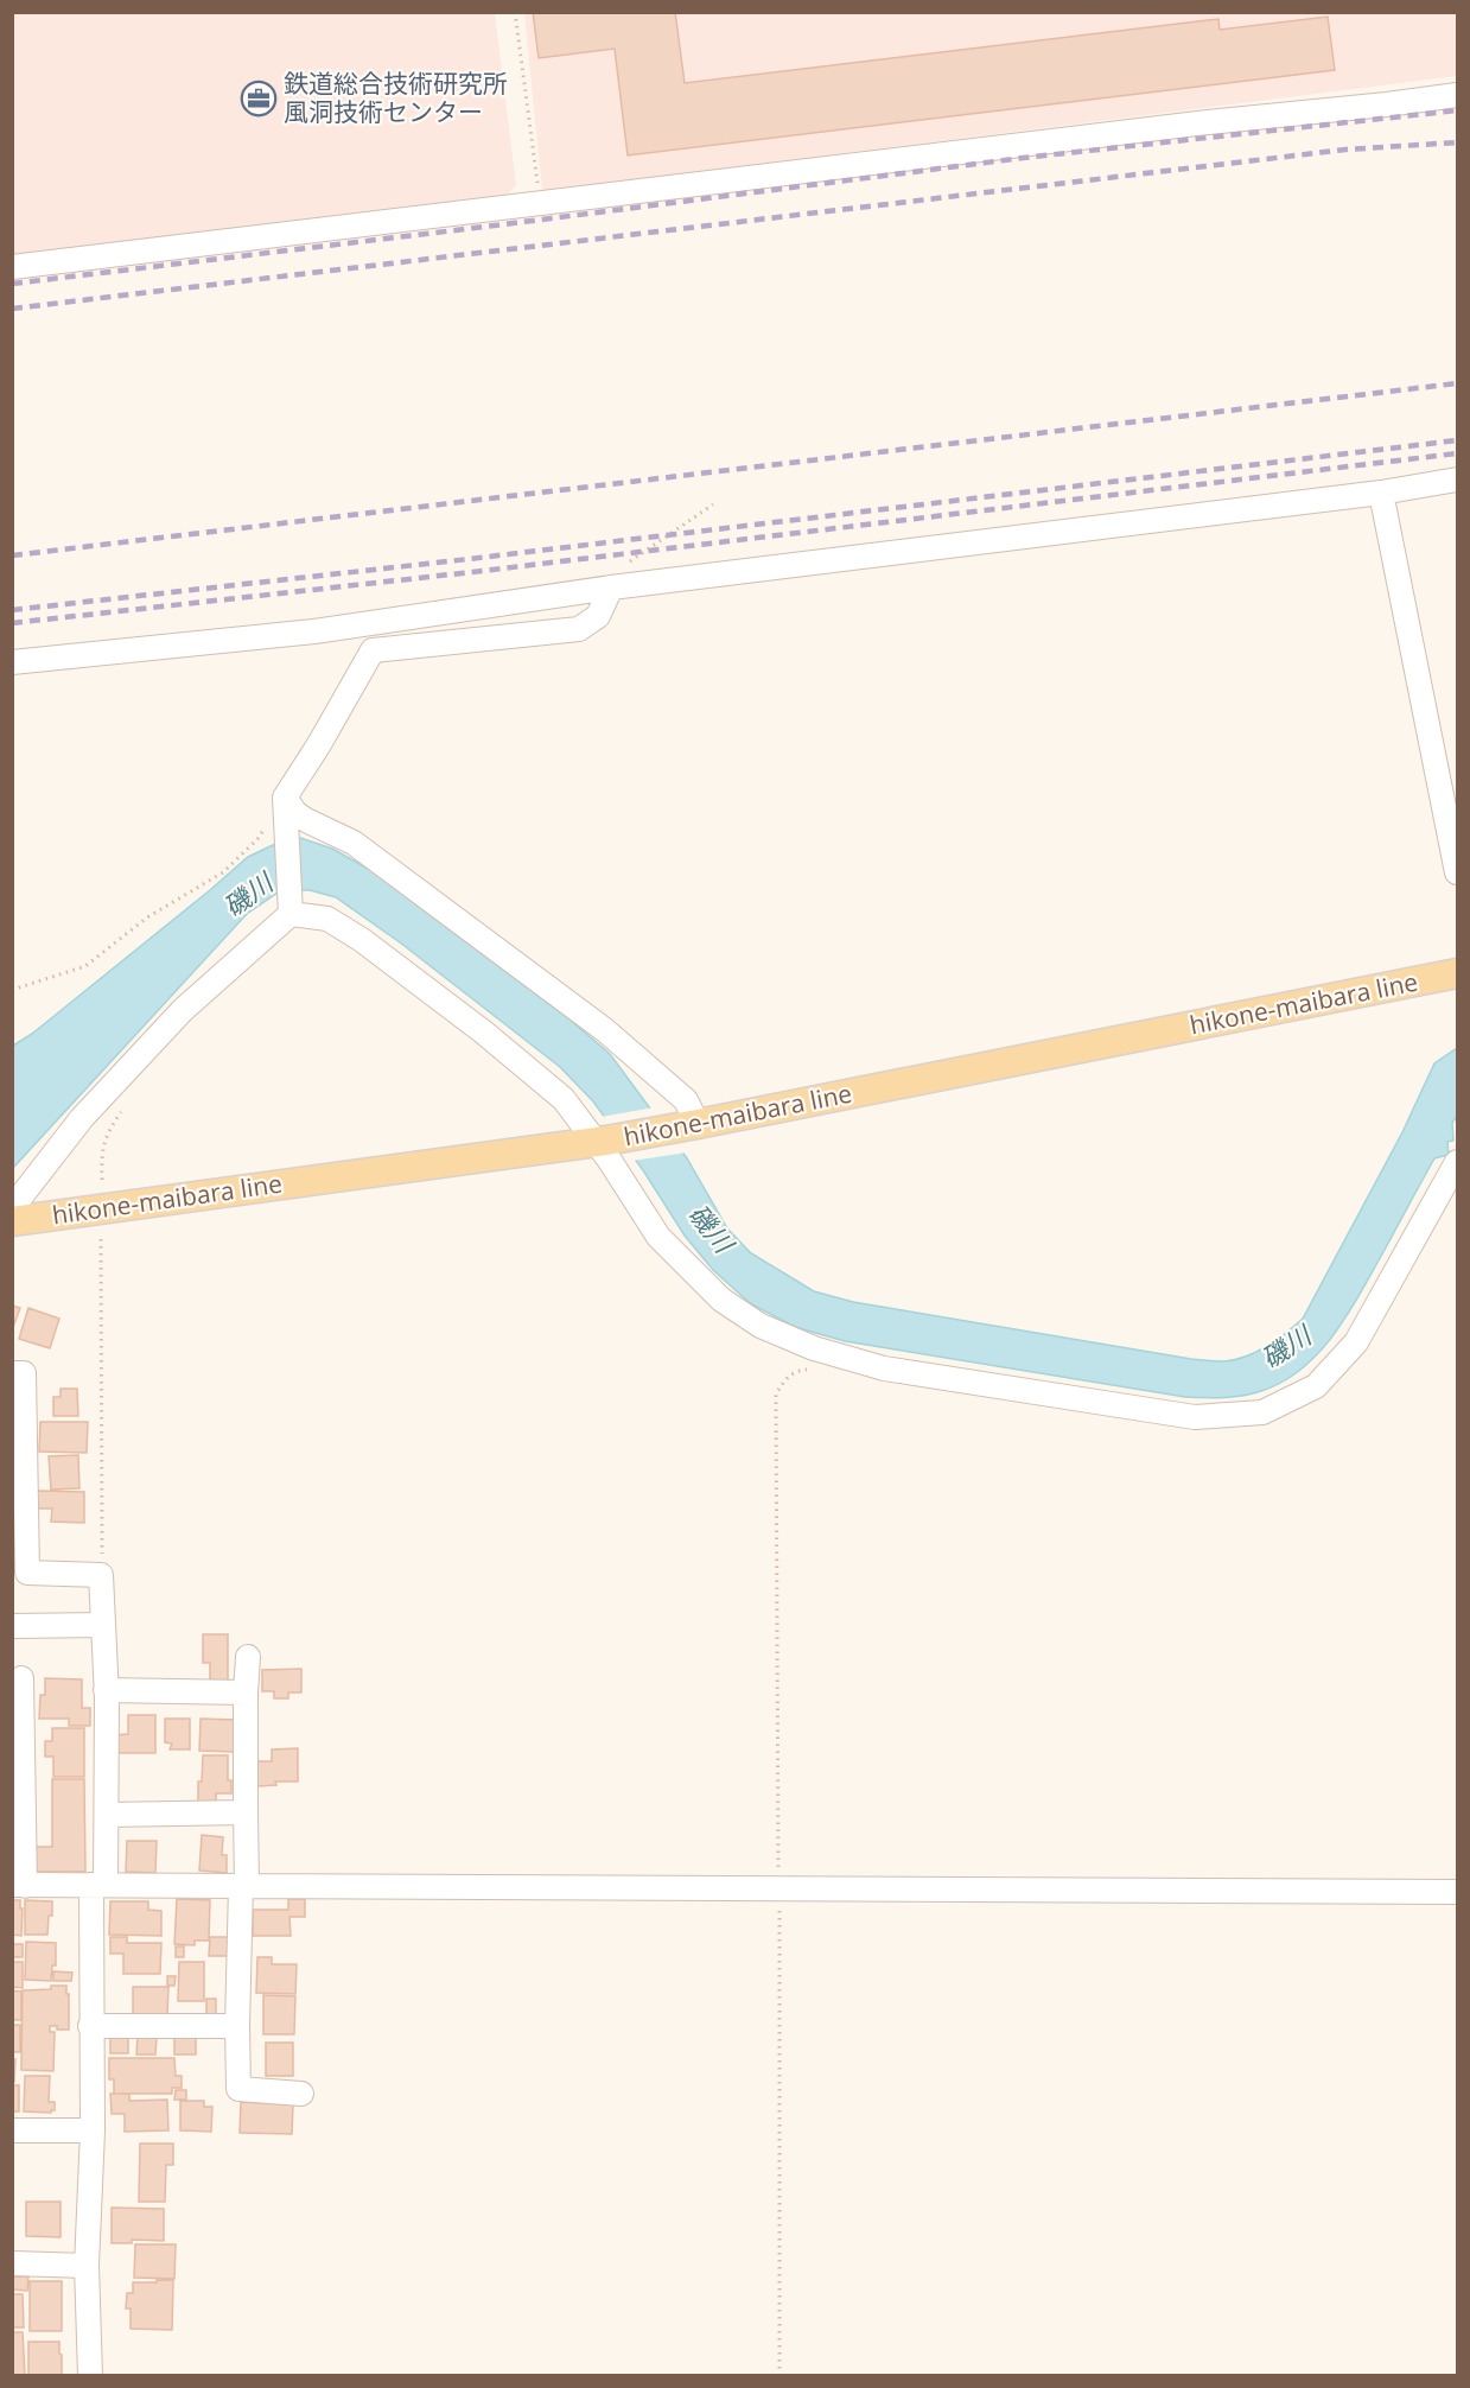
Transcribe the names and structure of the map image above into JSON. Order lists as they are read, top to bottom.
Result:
{
  "streets": {
    "main road": ["hikone-maibara line"]
  },
  "water": ["磯川"],
  "places": {
    "office": ["鉄道総合技術研究所 風洞技術センター"]
  }
}
